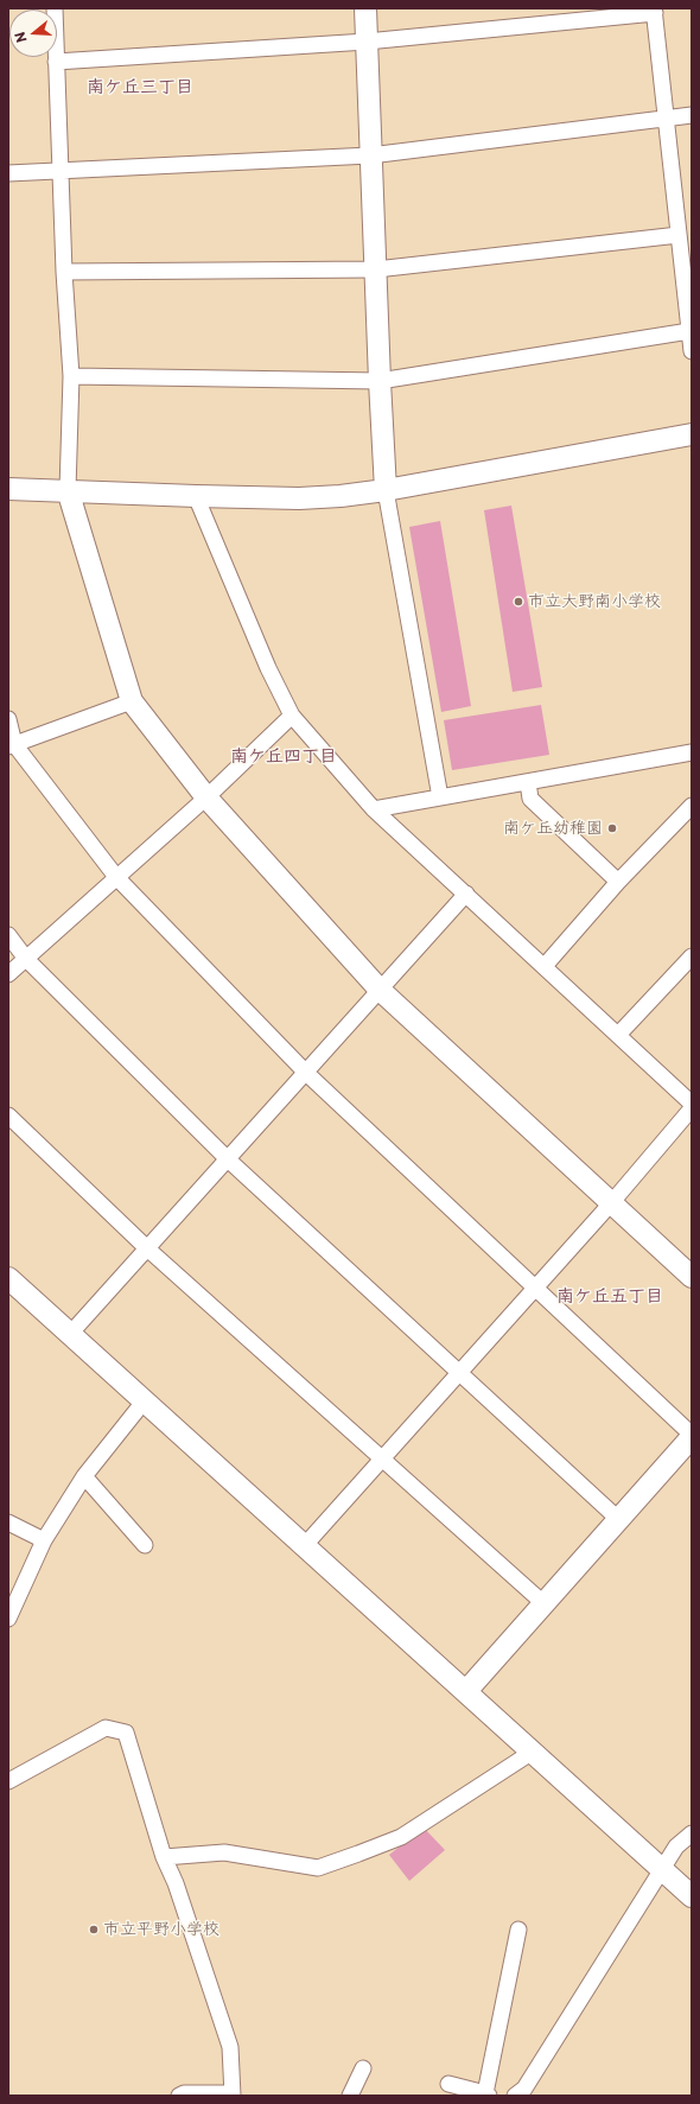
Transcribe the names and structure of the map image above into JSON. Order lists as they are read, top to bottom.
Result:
{
  "districts": ["南ケ丘三丁目", "南ケ丘四丁目", "南ケ丘五丁目"],
  "places": ["市立大野南小学校", "南ケ丘幼稚園", "市立平野小学校"],
  "north": "left"
}
